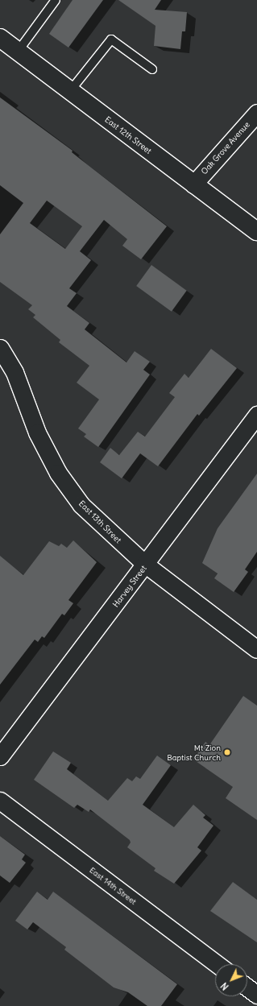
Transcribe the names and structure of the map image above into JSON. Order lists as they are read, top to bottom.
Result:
{
  "streets": {
    "street": [
      "East 12th Street",
      "Oak Grove Avenue",
      "East 13th Street",
      "Harvey Street",
      "East 14th Street"
    ]
  },
  "crossings": [
    ["East 12th Street", "Oak Grove Avenue"],
    ["East 13th Street", "Harvey Street"]
  ],
  "places": ["Mt Zion Baptist Church"],
  "north": "bottom left"
}
